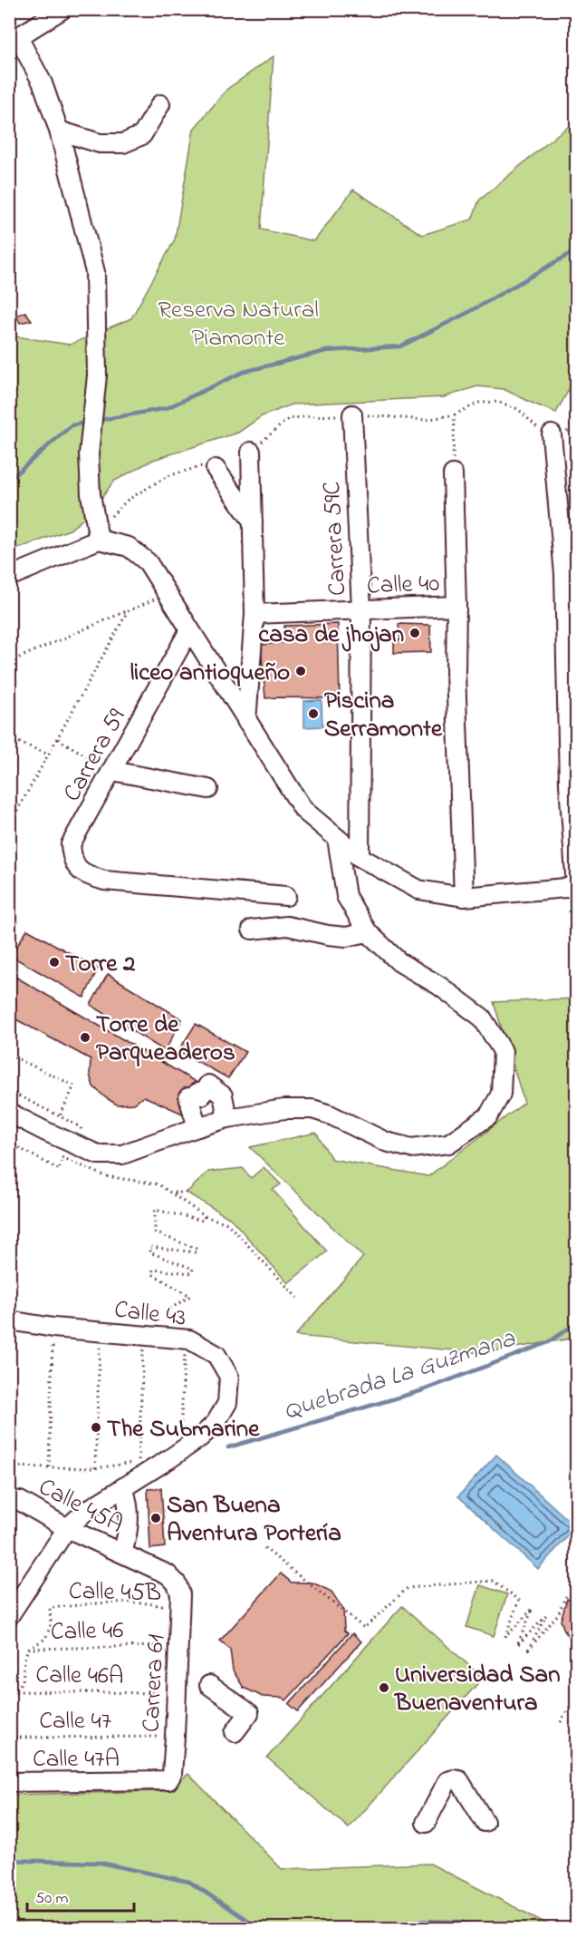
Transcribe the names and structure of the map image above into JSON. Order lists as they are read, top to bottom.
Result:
{
  "streets": {
    "street": [
      "Carrera 59C",
      "Calle 40",
      "Carrera 59",
      "Calle 43",
      "Calle 45A",
      "Carrera 61",
      "Calle 47A"
    ],
    "path": [
      "Calle 45B",
      "Calle 46",
      "Calle 46A",
      "Calle 47"
    ]
  },
  "crossings": [
    ["Carrera 59C", "Calle 40"],
    ["Calle 43", "Calle 45A"],
    ["Calle 45A", "Calle 45B"],
    ["Calle 45A", "Carrera 61"],
    ["Calle 45B", "Calle 46"],
    ["Calle 45B", "Carrera 61"],
    ["Calle 46", "Carrera 61"],
    ["Calle 46A", "Carrera 61"],
    ["Carrera 61", "Calle 47"],
    ["Carrera 61", "Calle 47A"]
  ],
  "water": ["Quebrada La Guzmana"],
  "parks": ["Reserva Natural Piamonte"],
  "places": [
    "casa de jhojan",
    "liceo antioqueño",
    "Piscina Serramonte",
    "Torre 2",
    "Torre de Parqueaderos",
    "The Submarine",
    "San Buena Aventura Portería",
    "Universidad San Buenaventura"
  ],
  "scale_bar": "50 m"
}
